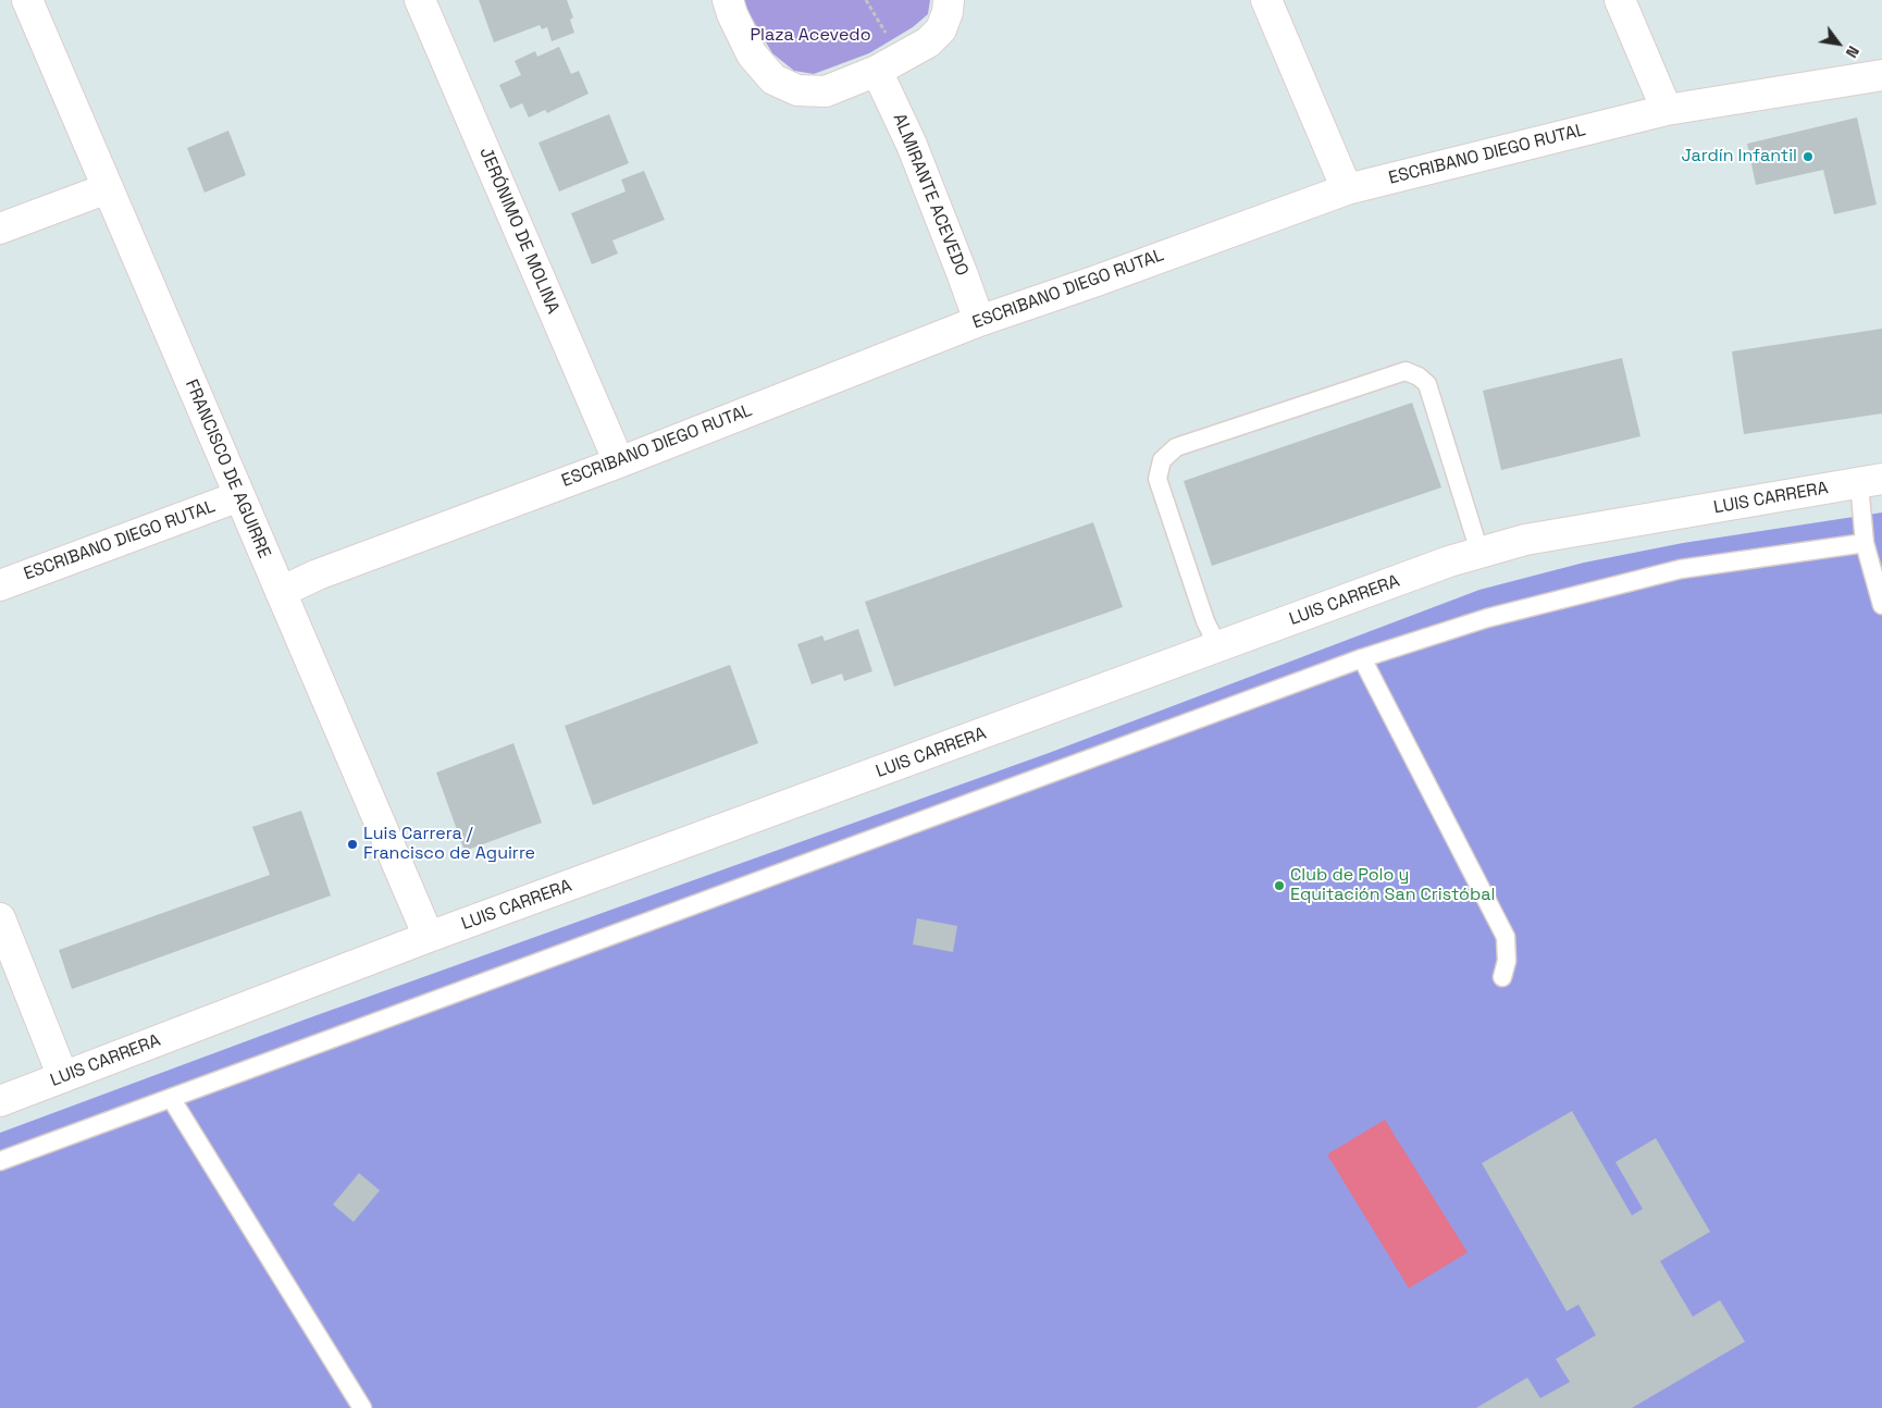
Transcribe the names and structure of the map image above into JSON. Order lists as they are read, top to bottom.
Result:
{
  "streets": {
    "street": [
      "ESCRIBANO DIEGO RUTAL",
      "ALMIRANTE ACEVEDO",
      "JERÓNIMO DE MOLINA",
      "FRANCISCO DE AGUIRRE",
      "LUIS CARRERA"
    ]
  },
  "crossings": [
    ["ESCRIBANO DIEGO RUTAL", "ALMIRANTE ACEVEDO"],
    ["ESCRIBANO DIEGO RUTAL", "JERÓNIMO DE MOLINA"],
    ["ESCRIBANO DIEGO RUTAL", "FRANCISCO DE AGUIRRE"],
    ["FRANCISCO DE AGUIRRE", "LUIS CARRERA"]
  ],
  "parks": ["Plaza Acevedo"],
  "places": ["Jardín Infantil", "Luis Carrera / Francisco de Aguirre", "Club de Polo y Equitación San Cristóbal"],
  "north": "bottom right"
}
